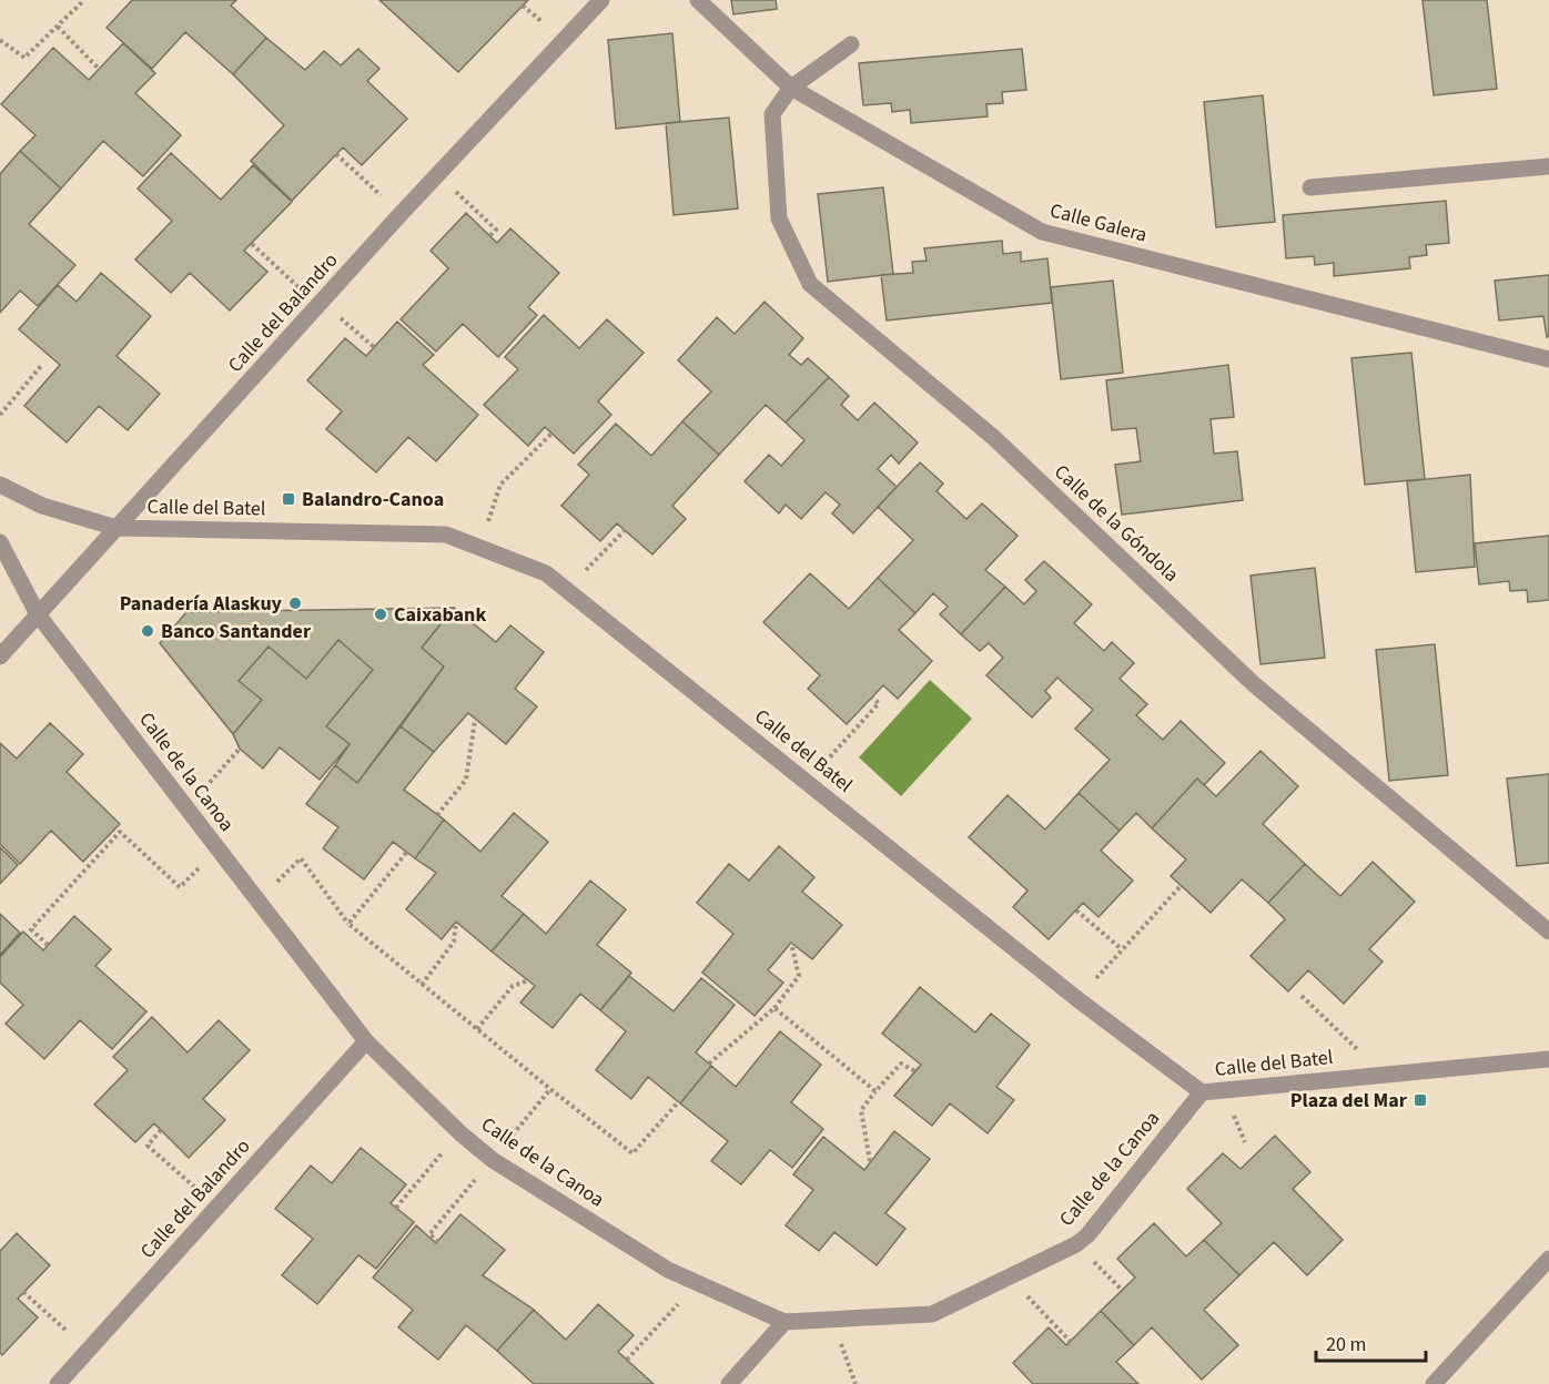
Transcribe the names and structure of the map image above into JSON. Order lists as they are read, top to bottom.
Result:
{
  "streets": {
    "street": [
      "Calle Galera",
      "Calle del Balandro",
      "Calle del Batel",
      "Calle de la Góndola",
      "Calle de la Canoa"
    ]
  },
  "crossings": [
    ["Calle Galera", "Calle de la Góndola"],
    ["Calle del Balandro", "Calle del Batel"],
    ["Calle del Balandro", "Calle de la Canoa"],
    ["Calle del Batel", "Calle de la Canoa"]
  ],
  "places": {
    "transit": ["Balandro-Canoa", "Plaza del Mar"],
    "other": ["Panadería Alaskuy", "Caixabank", "Banco Santander"]
  },
  "scale_bar": "20 m"
}
